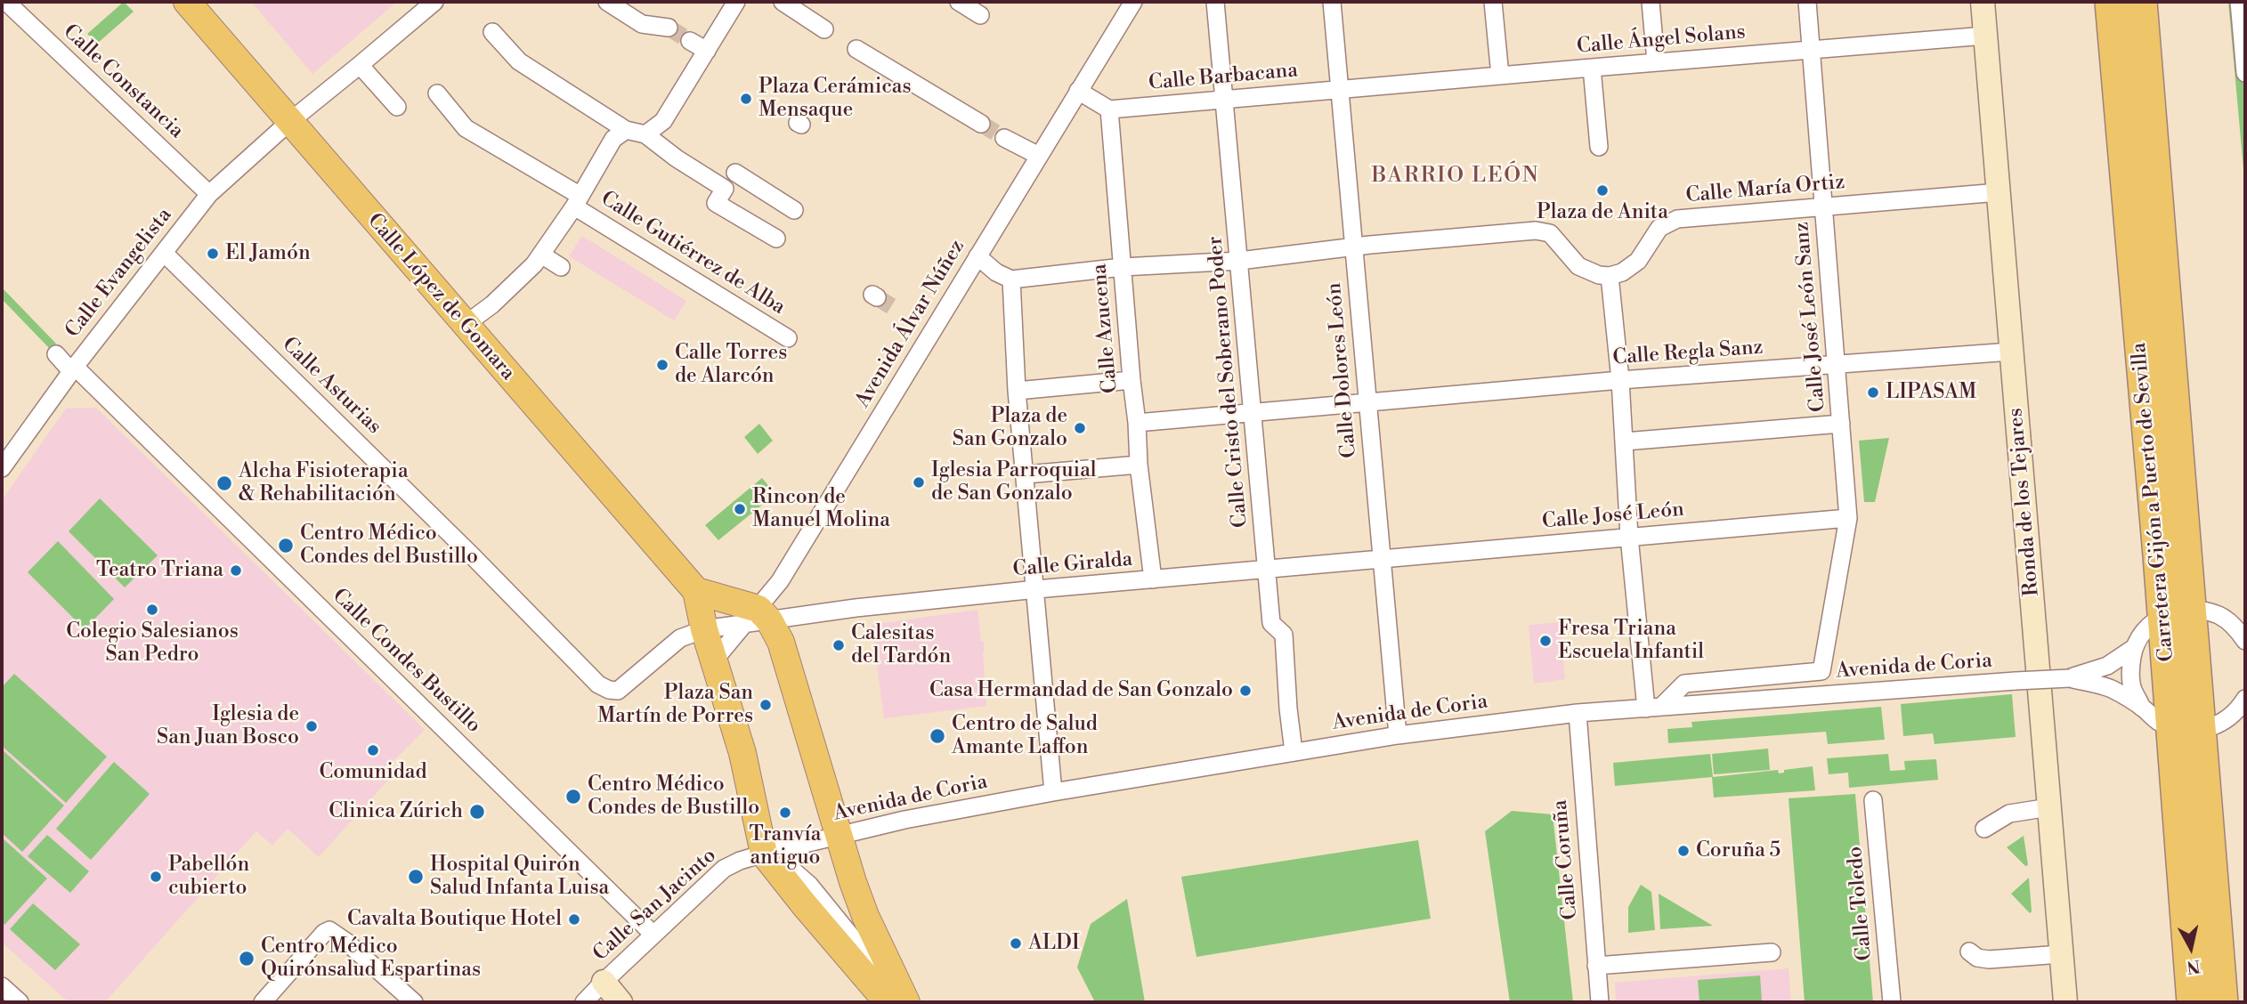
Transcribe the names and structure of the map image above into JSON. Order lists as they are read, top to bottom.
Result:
{
  "streets": {
    "highway": ["Carretera Gijón a Puerto de Sevilla"],
    "main road": ["Calle López de Gomara"],
    "street": [
      "Calle Ángel Solans",
      "Calle Barbacana",
      "Calle Constancia",
      "Calle María Ortiz",
      "Calle Gutiérrez de Alba",
      "Calle Evangelista",
      "Calle José León Sanz",
      "Avenida Álvar Núñez",
      "Calle Azucena",
      "Calle Regla Sanz",
      "Calle Dolores León",
      "Calle Cristo del Soberano Poder",
      "Calle Asturias",
      "Ronda de los Tejares",
      "Calle José León",
      "Calle Giralda",
      "Calle Condes Bustillo",
      "Avenida de Coria",
      "Calle Coruña",
      "Calle Toledo",
      "Calle San Jacinto"
    ]
  },
  "crossings": [
    ["Calle Ángel Solans", "Calle Barbacana"],
    ["Calle Ángel Solans", "Calle José León Sanz"],
    ["Calle Ángel Solans", "Calle Dolores León"],
    ["Calle Ángel Solans", "Ronda de los Tejares"],
    ["Calle Barbacana", "Calle Azucena"],
    ["Calle Barbacana", "Calle Dolores León"],
    ["Calle Barbacana", "Calle Cristo del Soberano Poder"],
    ["Calle Constancia", "Calle Evangelista"],
    ["Calle María Ortiz", "Calle José León Sanz"],
    ["Calle María Ortiz", "Ronda de los Tejares"],
    ["Calle Evangelista", "Calle López de Gomara"],
    ["Calle Evangelista", "Calle Asturias"],
    ["Calle Evangelista", "Calle Condes Bustillo"],
    ["Calle José León Sanz", "Calle Regla Sanz"],
    ["Calle José León Sanz", "Calle José León"],
    ["Calle José León Sanz", "Avenida de Coria"],
    ["Avenida Álvar Núñez", "Calle Giralda"],
    ["Calle Azucena", "Calle Regla Sanz"],
    ["Calle Azucena", "Calle Giralda"],
    ["Calle Regla Sanz", "Calle Dolores León"],
    ["Calle Regla Sanz", "Calle Cristo del Soberano Poder"],
    ["Calle Regla Sanz", "Ronda de los Tejares"],
    ["Calle Dolores León", "Calle José León"],
    ["Calle Dolores León", "Calle Giralda"],
    ["Calle Dolores León", "Avenida de Coria"],
    ["Calle Cristo del Soberano Poder", "Calle Giralda"],
    ["Calle Cristo del Soberano Poder", "Avenida de Coria"],
    ["Calle Asturias", "Calle Giralda"],
    ["Calle José León", "Calle Giralda"],
    ["Calle Condes Bustillo", "Calle San Jacinto"],
    ["Avenida de Coria", "Calle Coruña"],
    ["Avenida de Coria", "Calle San Jacinto"]
  ],
  "districts": ["BARRIO LEÓN"],
  "places": [
    "Plaza Cerámicas Mensaque",
    "Plaza de Anita",
    "El Jamón",
    "Calle Torres de Alarcón",
    "LIPASAM",
    "Plaza de San Gonzalo",
    "Iglesia Parroquial de San Gonzalo",
    "Alcha Fisioterapia & Rehabilitación",
    "Rincon de Manuel Molina",
    "Centro Médico Condes del Bustillo",
    "Teatro Triana",
    "Colegio Salesianos San Pedro",
    "Fresa Triana Escuela Infantil",
    "Calesitas del Tardón",
    "Casa Hermandad de San Gonzalo",
    "Plaza San Martín de Porres",
    "Iglesia de San Juan Bosco",
    "Centro de Salud Amante Laffon",
    "Comunidad",
    "Centro Médico Condes de Bustillo",
    "Clinica Zúrich",
    "Tranvía antiguo",
    "Coruña 5",
    "Pabellón cubierto",
    "Hospital Quirón Salud Infanta Luisa",
    "Cavalta Boutique Hotel",
    "ALDI",
    "Centro Médico Quirónsalud Espartinas"
  ],
  "north": "bottom"
}
